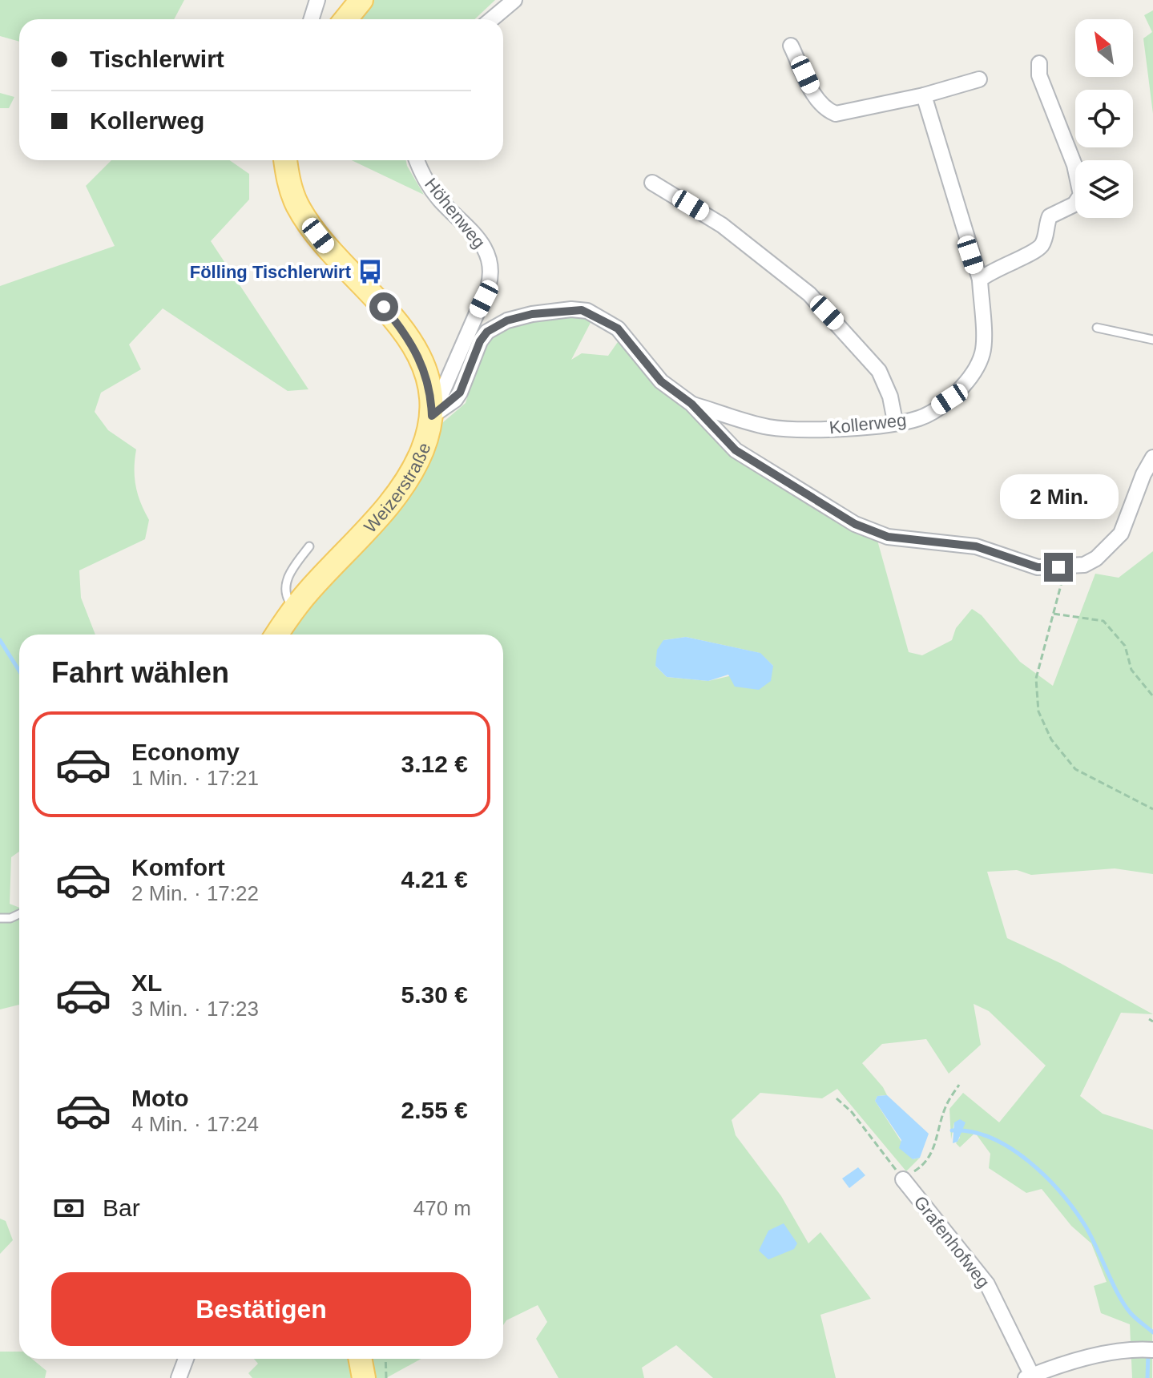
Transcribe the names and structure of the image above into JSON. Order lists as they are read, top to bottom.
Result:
{
  "streets": {
    "main road": ["Weizerstraße"],
    "street": ["Höhenweg", "Kollerweg", "Grafenhofweg"]
  },
  "crossings": [
    ["Höhenweg", "Kollerweg"],
    ["Höhenweg", "Weizerstraße"],
    ["Kollerweg", "Weizerstraße"]
  ],
  "places": {
    "bus stop": ["Fölling Tischlerwirt"]
  },
  "north": "top left",
  "page": {
    "banner": ["Tischlerwirt", "Kollerweg"],
    "bubble": "2 Min.",
    "heading": "Fahrt wählen",
    "list": [
      {
        "name": "Economy",
        "note": "1 Min. · 17:21",
        "value": "3.12 €"
      },
      {
        "name": "Komfort",
        "note": "2 Min. · 17:22",
        "value": "4.21 €"
      },
      {
        "name": "XL",
        "note": "3 Min. · 17:23",
        "value": "5.30 €"
      },
      {
        "name": "Moto",
        "note": "4 Min. · 17:24",
        "value": "2.55 €"
      }
    ],
    "pay": ["Bar", "470 m"],
    "buttons": "Bestätigen"
  }
}
